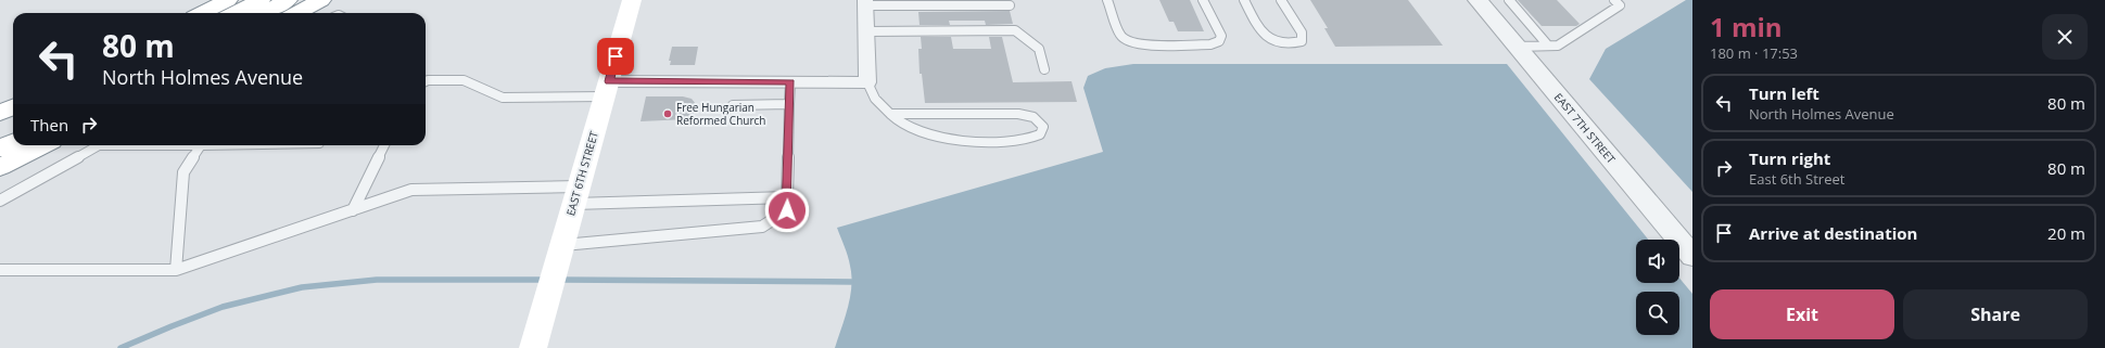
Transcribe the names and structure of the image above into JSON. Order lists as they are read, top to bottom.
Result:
{
  "streets": {
    "main road": ["EAST 6TH STREET"],
    "street": ["EAST 7TH STREET"]
  },
  "places": ["Free Hungarian Reformed Church"],
  "page": {
    "heading": ["1 min", "180 m · 17:53"],
    "turn": ["80 m", "North Holmes Avenue"],
    "list": [
      {
        "name": "Turn left",
        "note": "North Holmes Avenue",
        "value": "80 m"
      },
      {
        "name": "Turn right",
        "note": "East 6th Street",
        "value": "80 m"
      },
      {
        "name": "Arrive at destination",
        "value": "20 m"
      }
    ],
    "then": "Then",
    "buttons": ["Exit", "Share"]
  }
}
